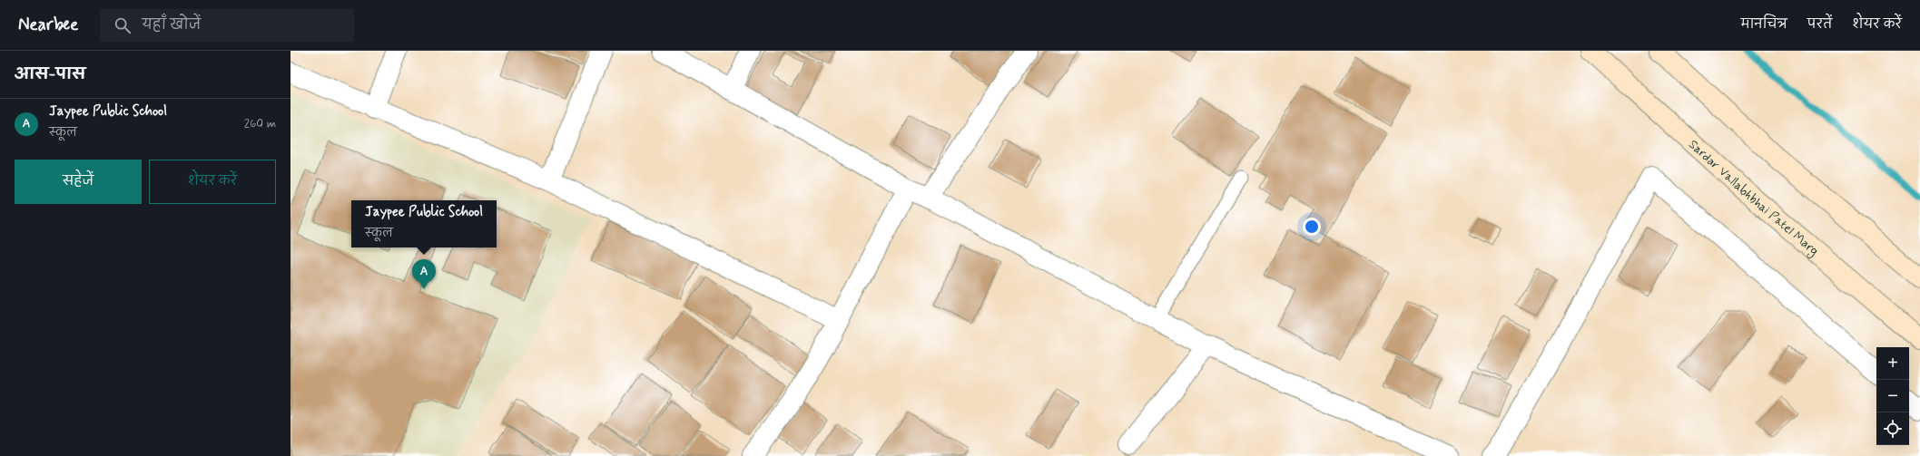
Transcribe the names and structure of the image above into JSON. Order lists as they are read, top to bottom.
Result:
{
  "streets": {
    "street": ["Sardar Vallabhbhai Patel Marg"]
  },
  "page": {
    "header": "Nearbee",
    "search": "यहाँ खोजें",
    "nav": ["मानचित्र", "परतें", "शेयर करें"],
    "heading": "आस-पास",
    "list": [
      {
        "mark": "A",
        "name": "Jaypee Public School",
        "note": "स्कूल",
        "value": "260 m"
      }
    ],
    "buttons": ["सहेजें", "शेयर करें"],
    "popup": ["Jaypee Public School", "स्कूल"],
    "pins": "A",
    "map_buttons": ["+", "−"]
  }
}
